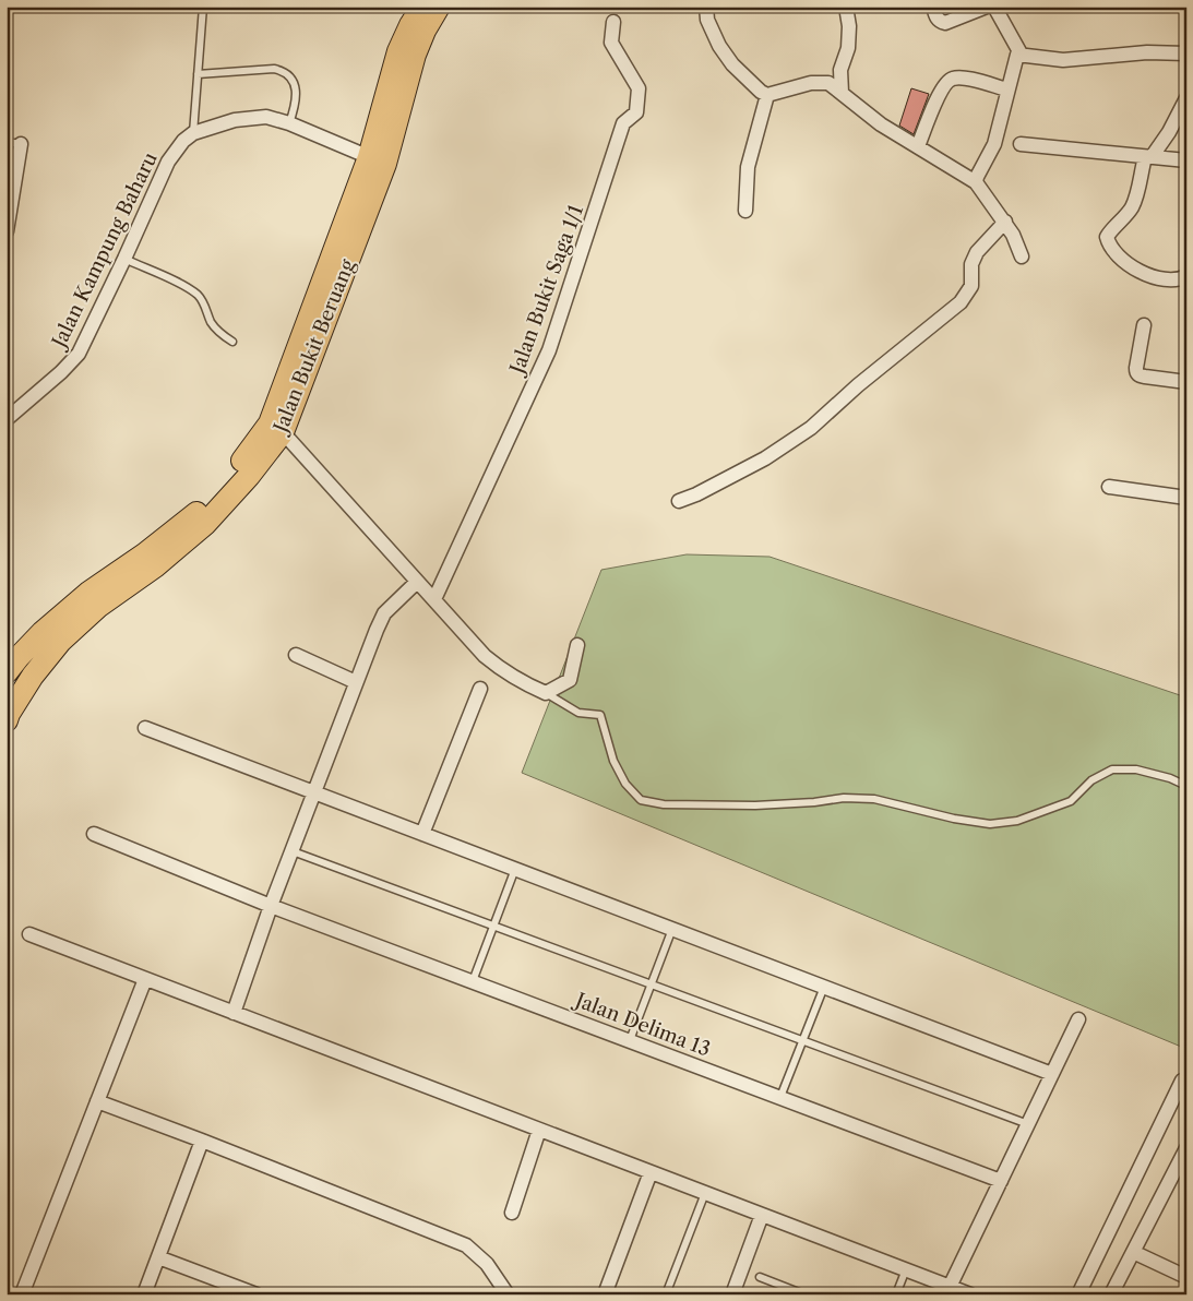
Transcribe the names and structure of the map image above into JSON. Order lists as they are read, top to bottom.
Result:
{
  "streets": {
    "main road": ["Jalan Bukit Beruang"],
    "street": ["Jalan Kampung Baharu", "Jalan Bukit Saga 1/1", "Jalan Delima 13"]
  },
  "crossings": [
    ["Jalan Kampung Baharu", "Jalan Bukit Beruang"]
  ]
}
